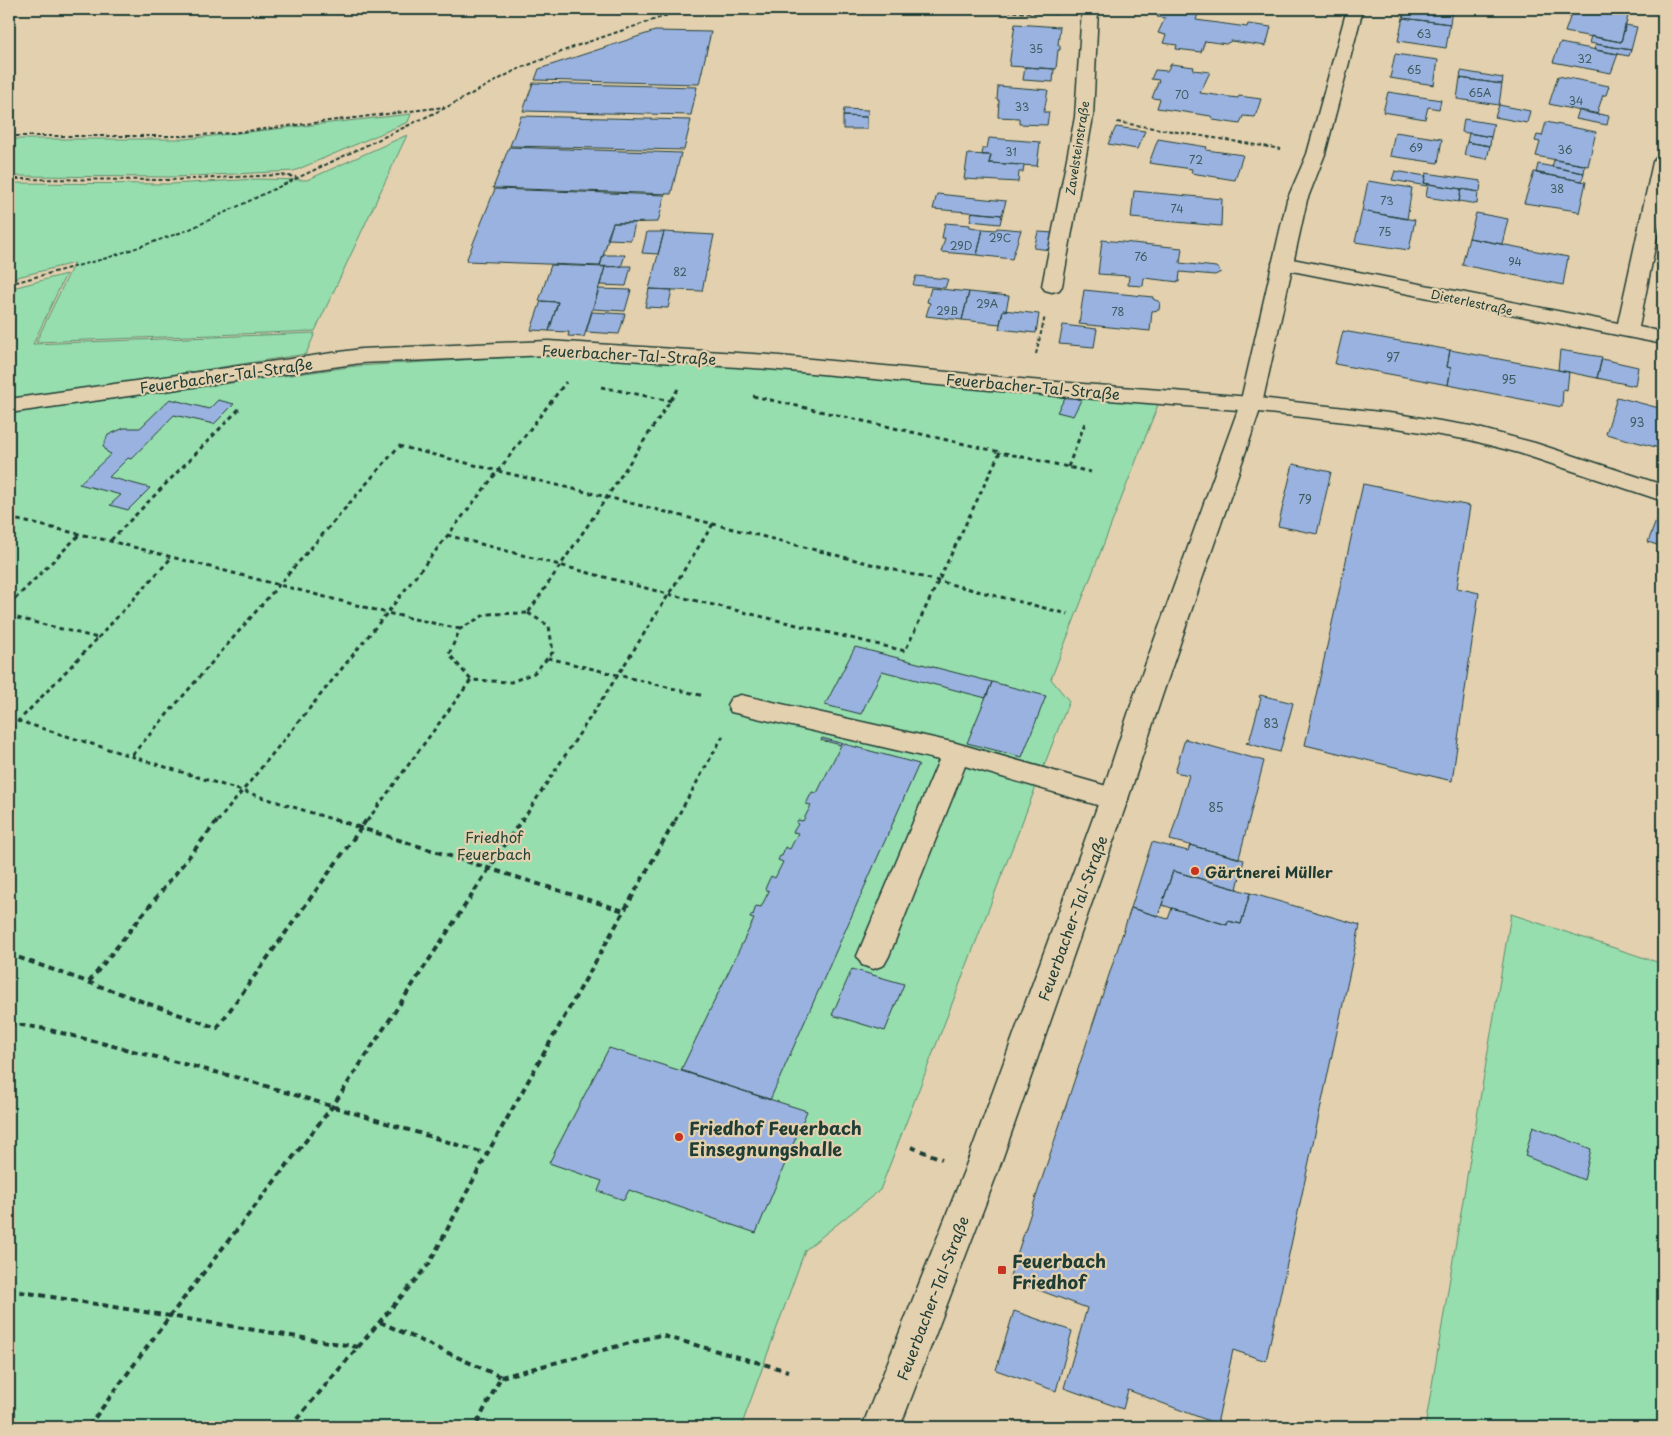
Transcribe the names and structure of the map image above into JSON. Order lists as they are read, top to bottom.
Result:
{
  "streets": {
    "main road": ["Zavelsteinstraße", "Dieterlestraße", "Feuerbacher-Tal-Straße"]
  },
  "crossings": [
    ["Dieterlestraße", "Feuerbacher-Tal-Straße"]
  ],
  "parks": ["Friedhof Feuerbach"],
  "places": {
    "other": ["Gärtnerei Müller", "Friedhof Feuerbach Einsegnungshalle"],
    "transit": ["Feuerbach Friedhof"]
  },
  "house_numbers": [
    "63",
    "35",
    "32",
    "65",
    "65A",
    "70",
    "34",
    "33",
    "69",
    "36",
    "31",
    "72",
    "38",
    "73",
    "74",
    "75",
    "29C",
    "29D",
    "76",
    "94",
    "82",
    "29A",
    "29B",
    "78",
    "97",
    "95",
    "93",
    "79",
    "83",
    "85"
  ]
}
